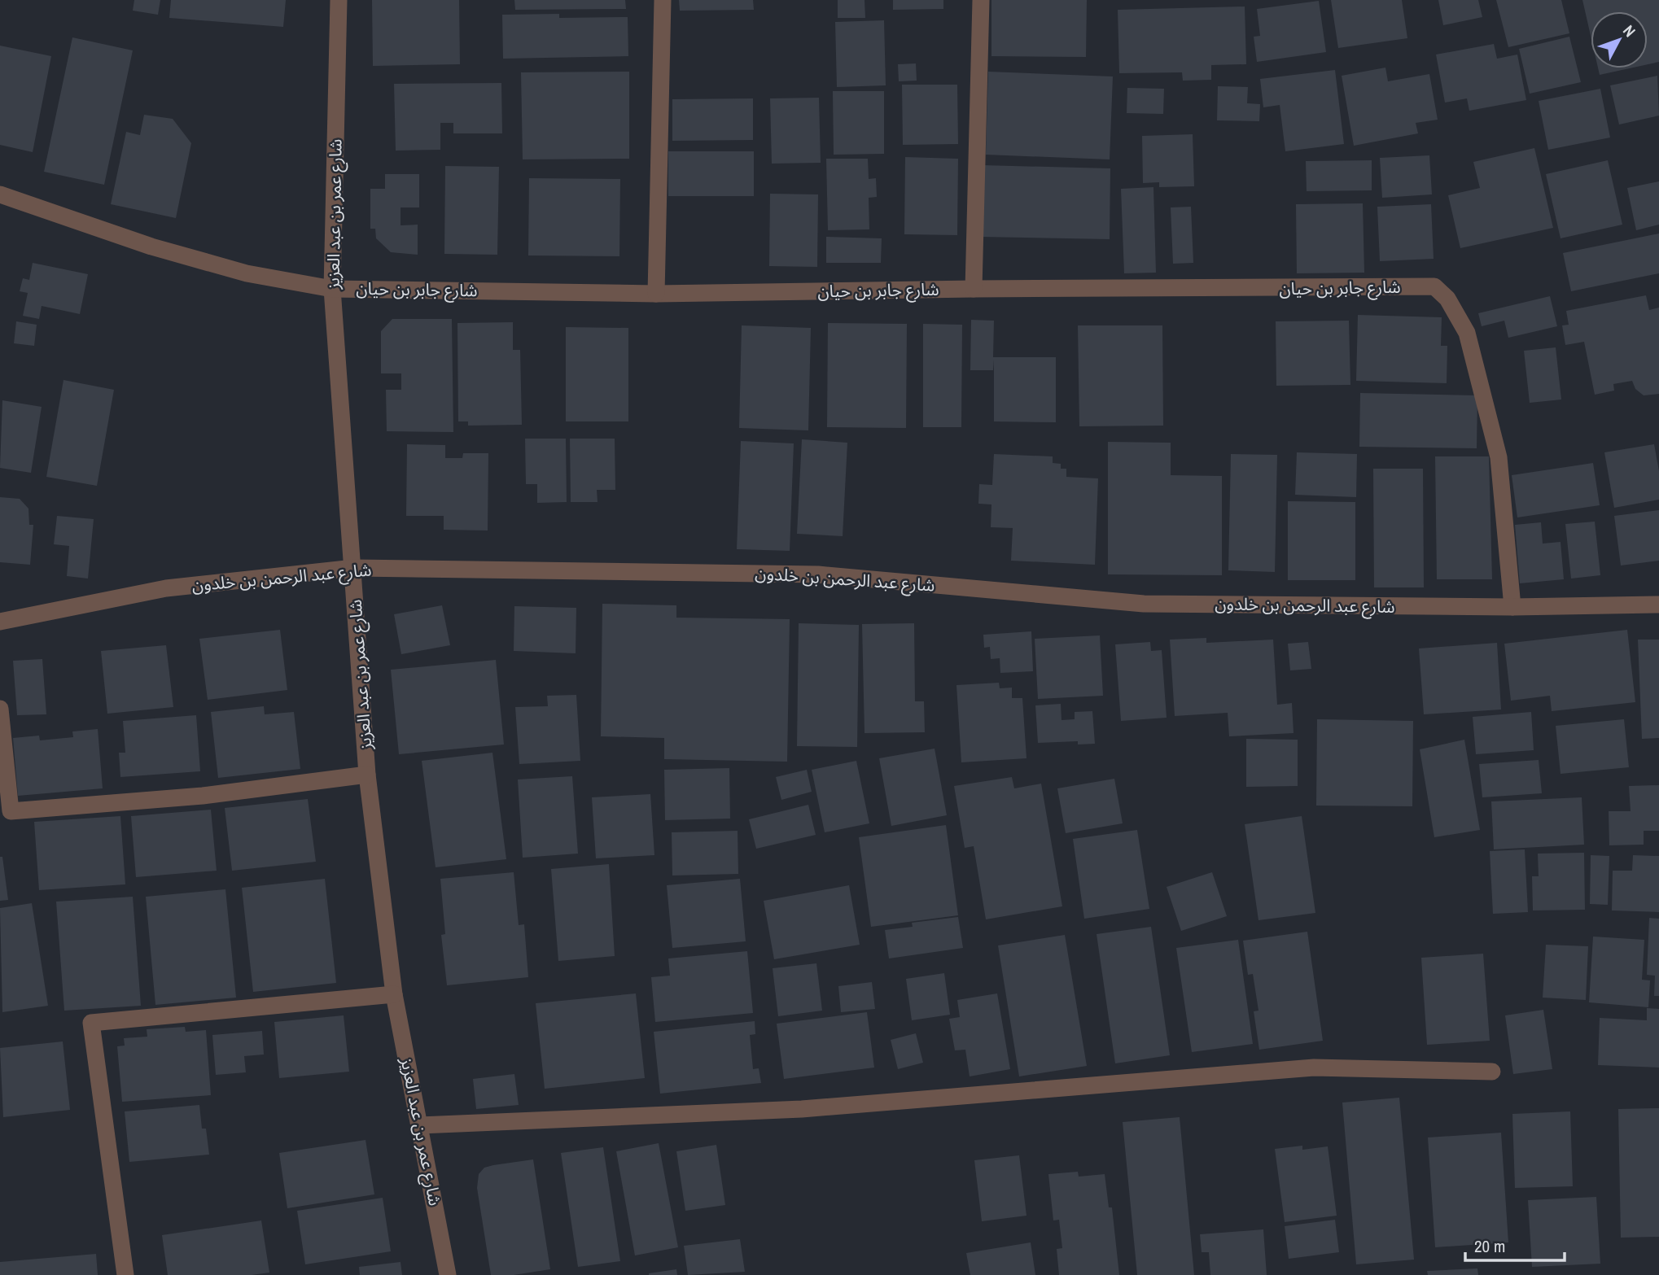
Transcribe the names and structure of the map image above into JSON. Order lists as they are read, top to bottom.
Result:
{
  "streets": {
    "street": ["شارع عمر بن عبد العزيز", "شارع جابر بن حيان", "شارع عبد الرحمن بن خلدون"]
  },
  "crossings": [
    ["شارع عمر بن عبد العزيز", "شارع جابر بن حيان"],
    ["شارع عمر بن عبد العزيز", "شارع عبد الرحمن بن خلدون"],
    ["شارع جابر بن حيان", "شارع عبد الرحمن بن خلدون"]
  ],
  "scale_bar": "20 m",
  "north": "top right"
}
